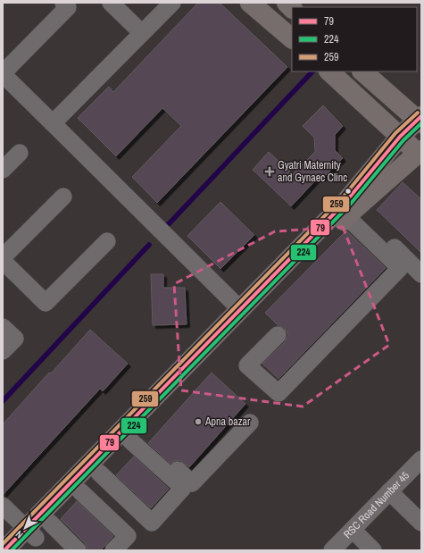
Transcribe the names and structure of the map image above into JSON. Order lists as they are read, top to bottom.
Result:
{
  "streets": {
    "street": ["RSC Road Number 45"]
  },
  "places": {
    "health": ["Gyatri Maternity and Gynaec Clinc"],
    "other": ["Apna bazar"]
  },
  "lines": ["transit line 259", "transit line 79", "transit line 224"],
  "legend": ["79", "224", "259"],
  "north": "bottom left"
}
